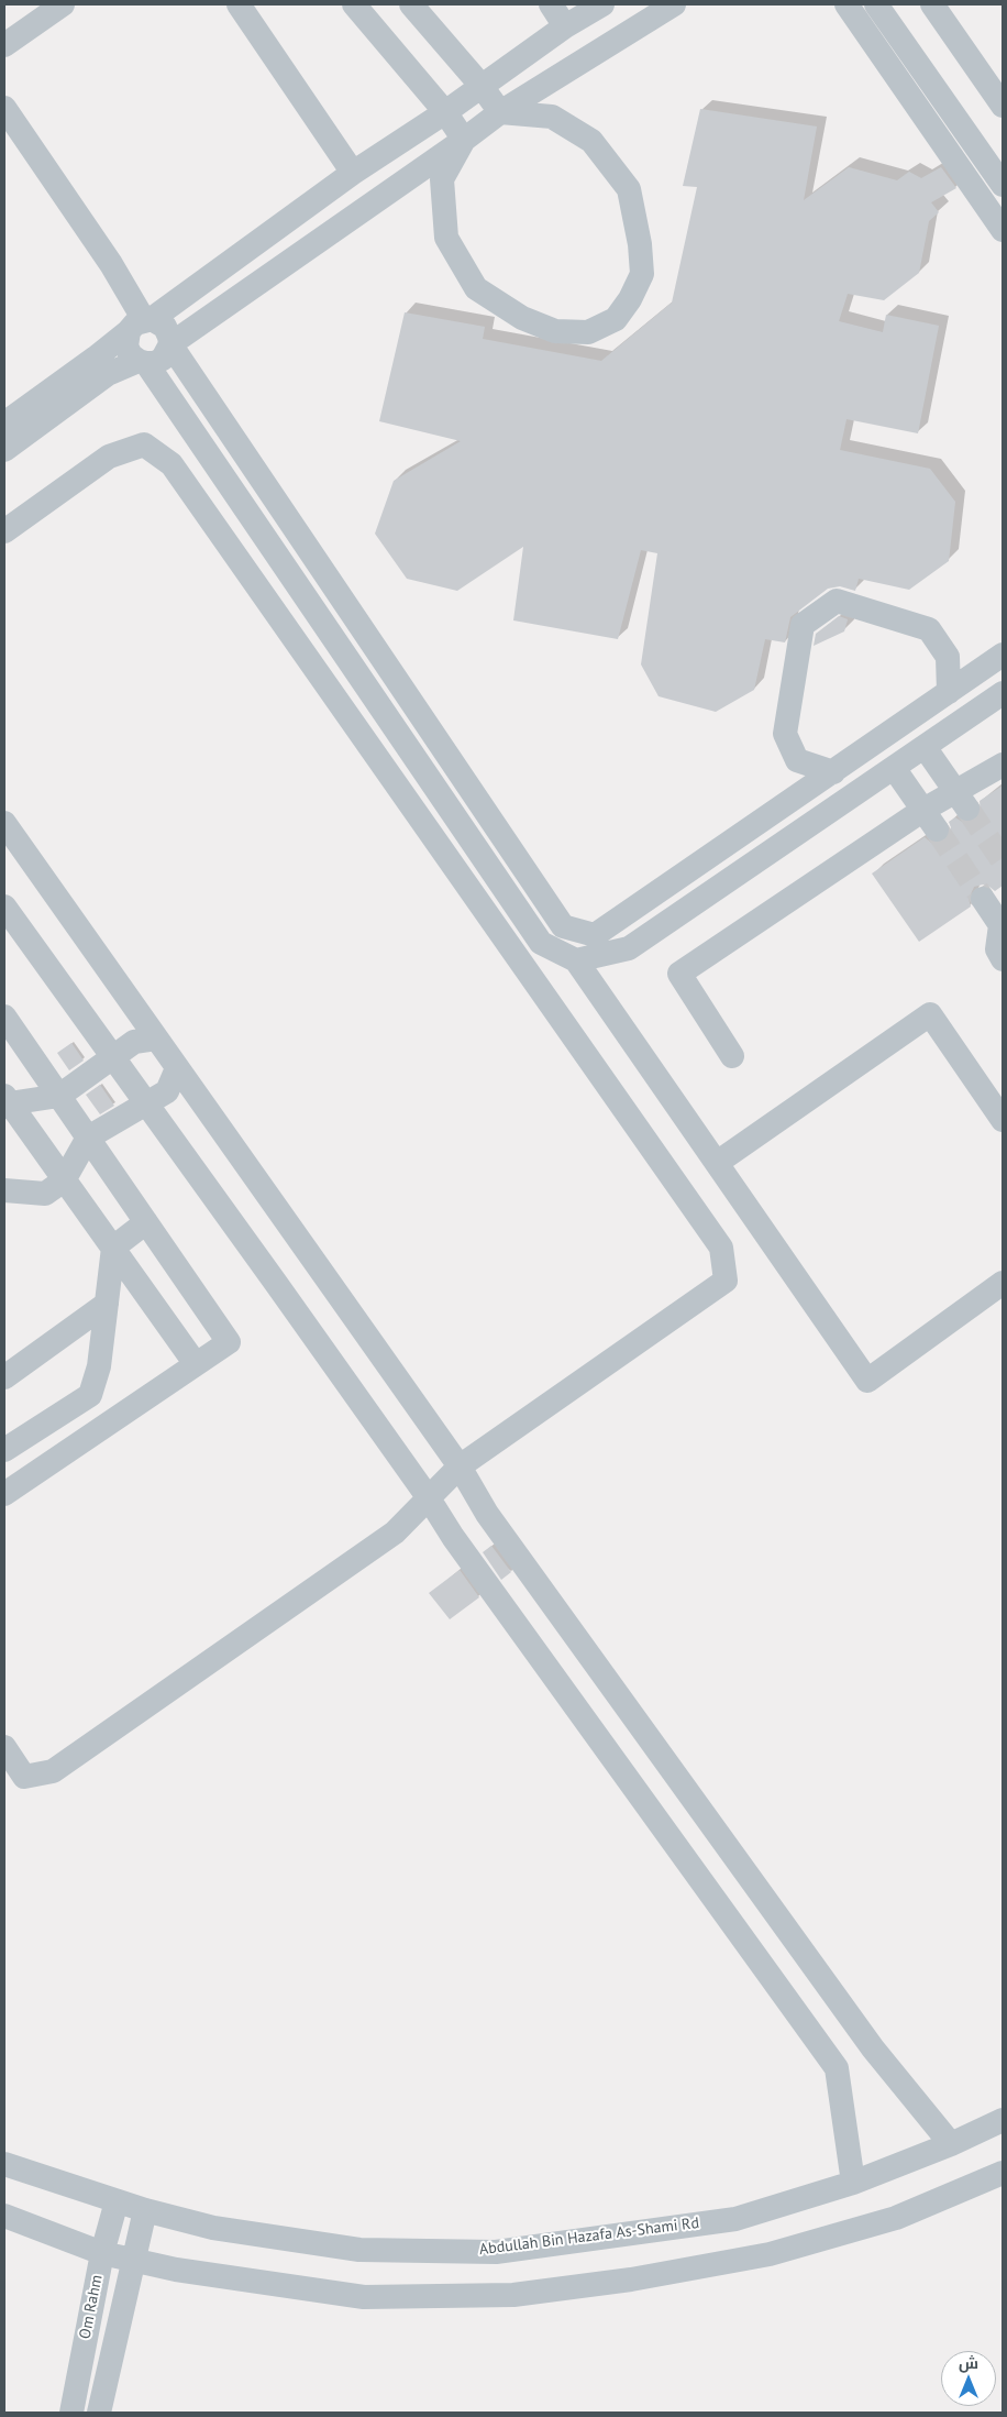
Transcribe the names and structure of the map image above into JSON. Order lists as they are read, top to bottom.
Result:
{
  "streets": {
    "street": ["Abdullah Bin Hazafa As-Shami Rd", "Om Rahm"]
  },
  "crossings": [
    ["Abdullah Bin Hazafa As-Shami Rd", "Om Rahm"]
  ],
  "north": "top"
}
